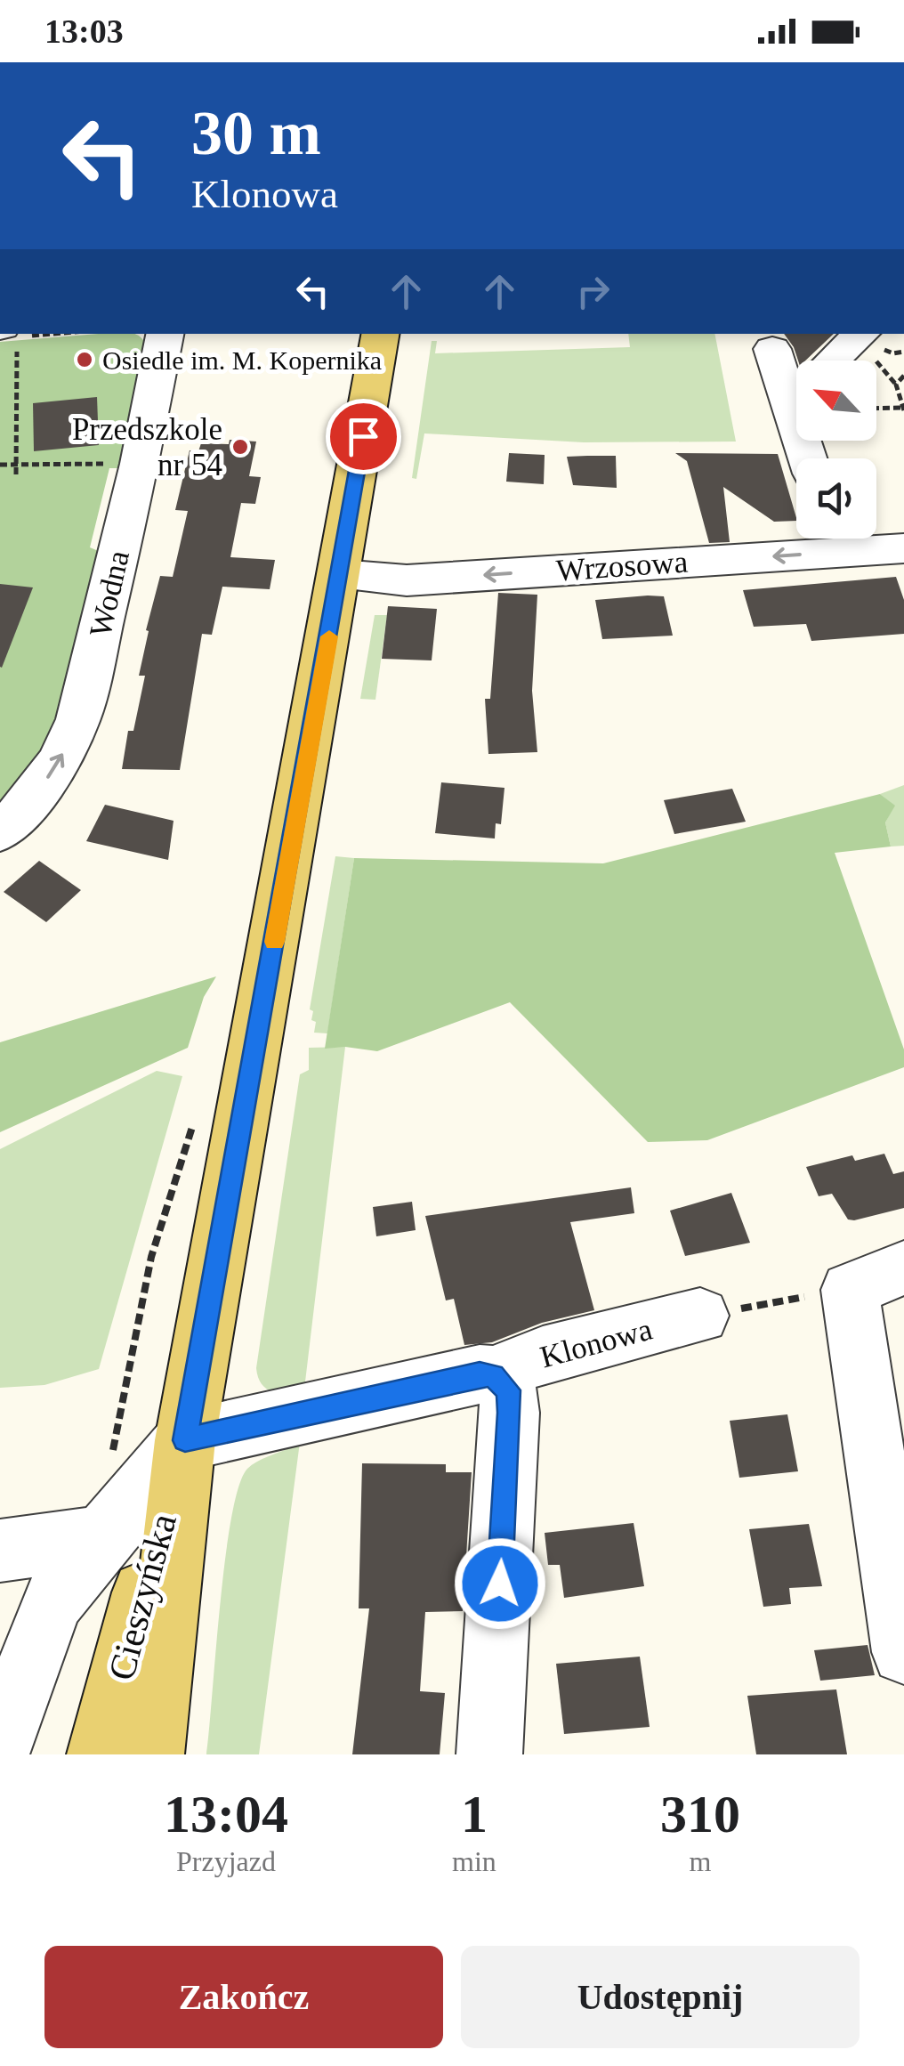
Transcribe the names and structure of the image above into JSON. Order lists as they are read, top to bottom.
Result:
{
  "streets": {
    "main road": ["Cieszyńska"],
    "street": ["Wrzosowa", "Wodna", "Klonowa"]
  },
  "crossings": [
    ["Wrzosowa", "Cieszyńska"],
    ["Klonowa", "Cieszyńska"]
  ],
  "one_way": ["Wrzosowa", "Wodna"],
  "places": ["Osiedle im. M. Kopernika", "Przedszkole nr 54"],
  "north": "top left",
  "page": {
    "status": "13:03",
    "turn": ["30 m", "Klonowa"],
    "eta": [
      "13:04",
      "Przyjazd",
      "1",
      "min",
      "310",
      "m"
    ],
    "buttons": ["Zakończ", "Udostępnij"]
  }
}
